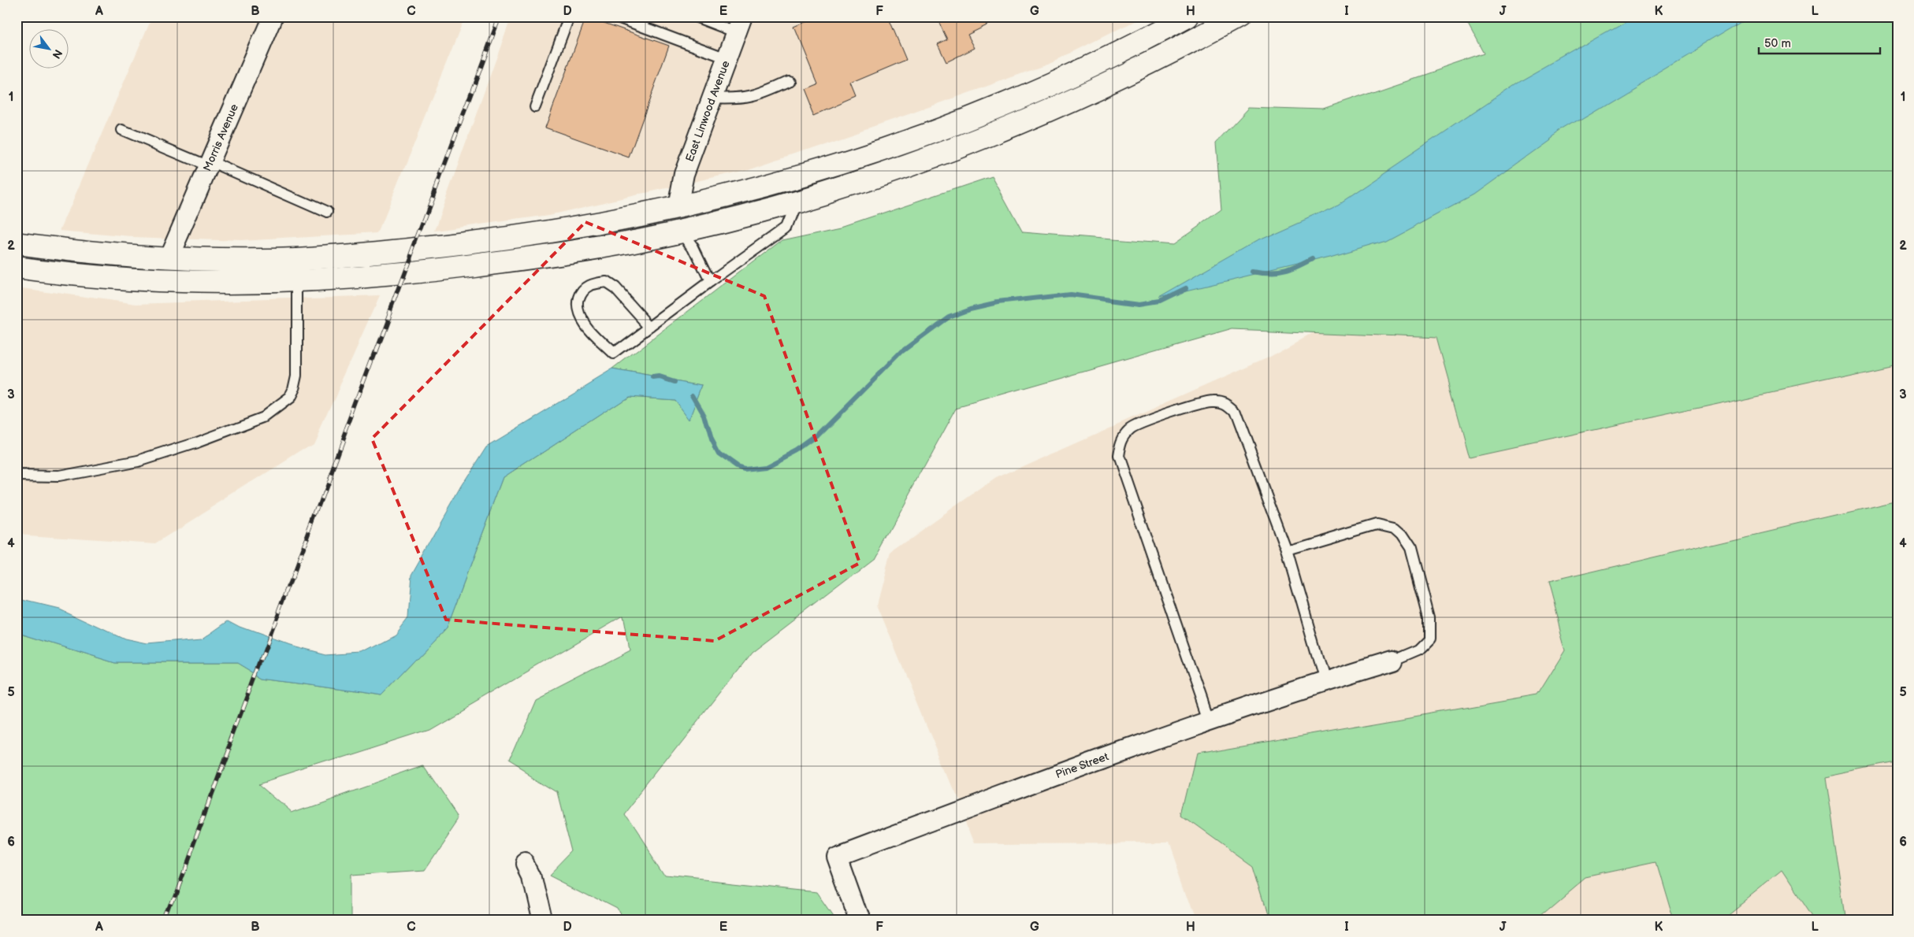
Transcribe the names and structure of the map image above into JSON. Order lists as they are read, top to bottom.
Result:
{
  "streets": {
    "street": ["East Linwood Avenue", "Morris Avenue", "Pine Street"]
  },
  "scale_bar": "50 m",
  "north": "bottom right",
  "grid": {
    "columns": [
      "A",
      "B",
      "C",
      "D",
      "E",
      "F",
      "G",
      "H",
      "I",
      "J",
      "K",
      "L"
    ],
    "rows": [
      "1",
      "2",
      "3",
      "4",
      "5",
      "6"
    ]
  }
}
